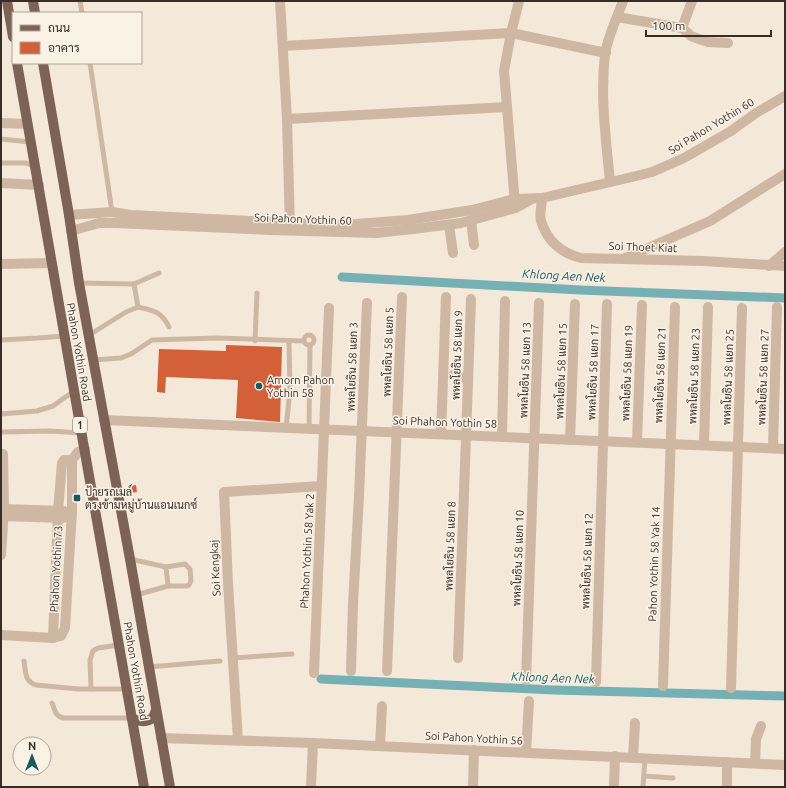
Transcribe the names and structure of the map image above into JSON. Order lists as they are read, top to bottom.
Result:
{
  "streets": {
    "main road": ["Phahon Yothin Road", "1"],
    "street": [
      "Soi Pahon Yothin 60",
      "Soi Thoet Kiat",
      "พหลโยธิน 58 แยก 5",
      "พหลโยธิน 58 แยก 9",
      "พหลโยธิน 58 แยก 3",
      "พหลโยธิน 58 แยก 13",
      "พหลโยธิน 58 แยก 15",
      "พหลโยธิน 58 แยก 17",
      "พหลโยธิน 58 แยก 19",
      "พหลโยธิน 58 แยก 21",
      "พหลโยธิน 58 แยก 23",
      "พหลโยธิน 58 แยก 25",
      "พหลโยธิน 58 แยก 27",
      "Soi Phahon Yothin 58",
      "พหลโยธิน 58 แยก 8",
      "Phahon Yothin 58 Yak 2",
      "พหลโยธิน 58 แยก 10",
      "พหลโยธิน 58 แยก 12",
      "Pahon Yothin 58 Yak 14",
      "Soi Kengkaj",
      "Phahon Yothin 73",
      "Soi Pahon Yothin 56"
    ]
  },
  "crossings": [
    ["Soi Pahon Yothin 60", "Soi Thoet Kiat"],
    ["Soi Pahon Yothin 60", "Phahon Yothin Road"],
    ["Phahon Yothin Road", "Soi Phahon Yothin 58"],
    ["Phahon Yothin Road", "Soi Pahon Yothin 56"],
    ["พหลโยธิน 58 แยก 5", "Soi Phahon Yothin 58"],
    ["พหลโยธิน 58 แยก 9", "Soi Phahon Yothin 58"],
    ["พหลโยธิน 58 แยก 9", "พหลโยธิน 58 แยก 8"],
    ["พหลโยธิน 58 แยก 3", "Soi Phahon Yothin 58"],
    ["พหลโยธิน 58 แยก 13", "Soi Phahon Yothin 58"],
    ["พหลโยธิน 58 แยก 13", "พหลโยธิน 58 แยก 10"],
    ["พหลโยธิน 58 แยก 15", "Soi Phahon Yothin 58"],
    ["พหลโยธิน 58 แยก 17", "Soi Phahon Yothin 58"],
    ["พหลโยธิน 58 แยก 17", "พหลโยธิน 58 แยก 12"],
    ["พหลโยธิน 58 แยก 19", "Soi Phahon Yothin 58"],
    ["พหลโยธิน 58 แยก 21", "Soi Phahon Yothin 58"],
    ["พหลโยธิน 58 แยก 21", "Pahon Yothin 58 Yak 14"],
    ["พหลโยธิน 58 แยก 23", "Soi Phahon Yothin 58"],
    ["พหลโยธิน 58 แยก 25", "Soi Phahon Yothin 58"],
    ["พหลโยธิน 58 แยก 27", "Soi Phahon Yothin 58"],
    ["Soi Phahon Yothin 58", "พหลโยธิน 58 แยก 8"],
    ["Soi Phahon Yothin 58", "Phahon Yothin 58 Yak 2"],
    ["Soi Phahon Yothin 58", "พหลโยธิน 58 แยก 10"],
    ["Soi Phahon Yothin 58", "พหลโยธิน 58 แยก 12"],
    ["Soi Phahon Yothin 58", "Pahon Yothin 58 Yak 14"],
    ["Phahon Yothin 58 Yak 2", "Soi Kengkaj"],
    ["Soi Kengkaj", "Soi Pahon Yothin 56"]
  ],
  "water": ["Khlong Aen Nek"],
  "places": {
    "other": ["Amorn Pahon Yothin 58"],
    "transit": ["ป้ายรถเมล์ ตรงข้ามหมู่บ้านแอนเนกซ์"]
  },
  "legend": ["ถนน", "อาคาร"],
  "scale_bar": "100 m",
  "north": "top"
}
